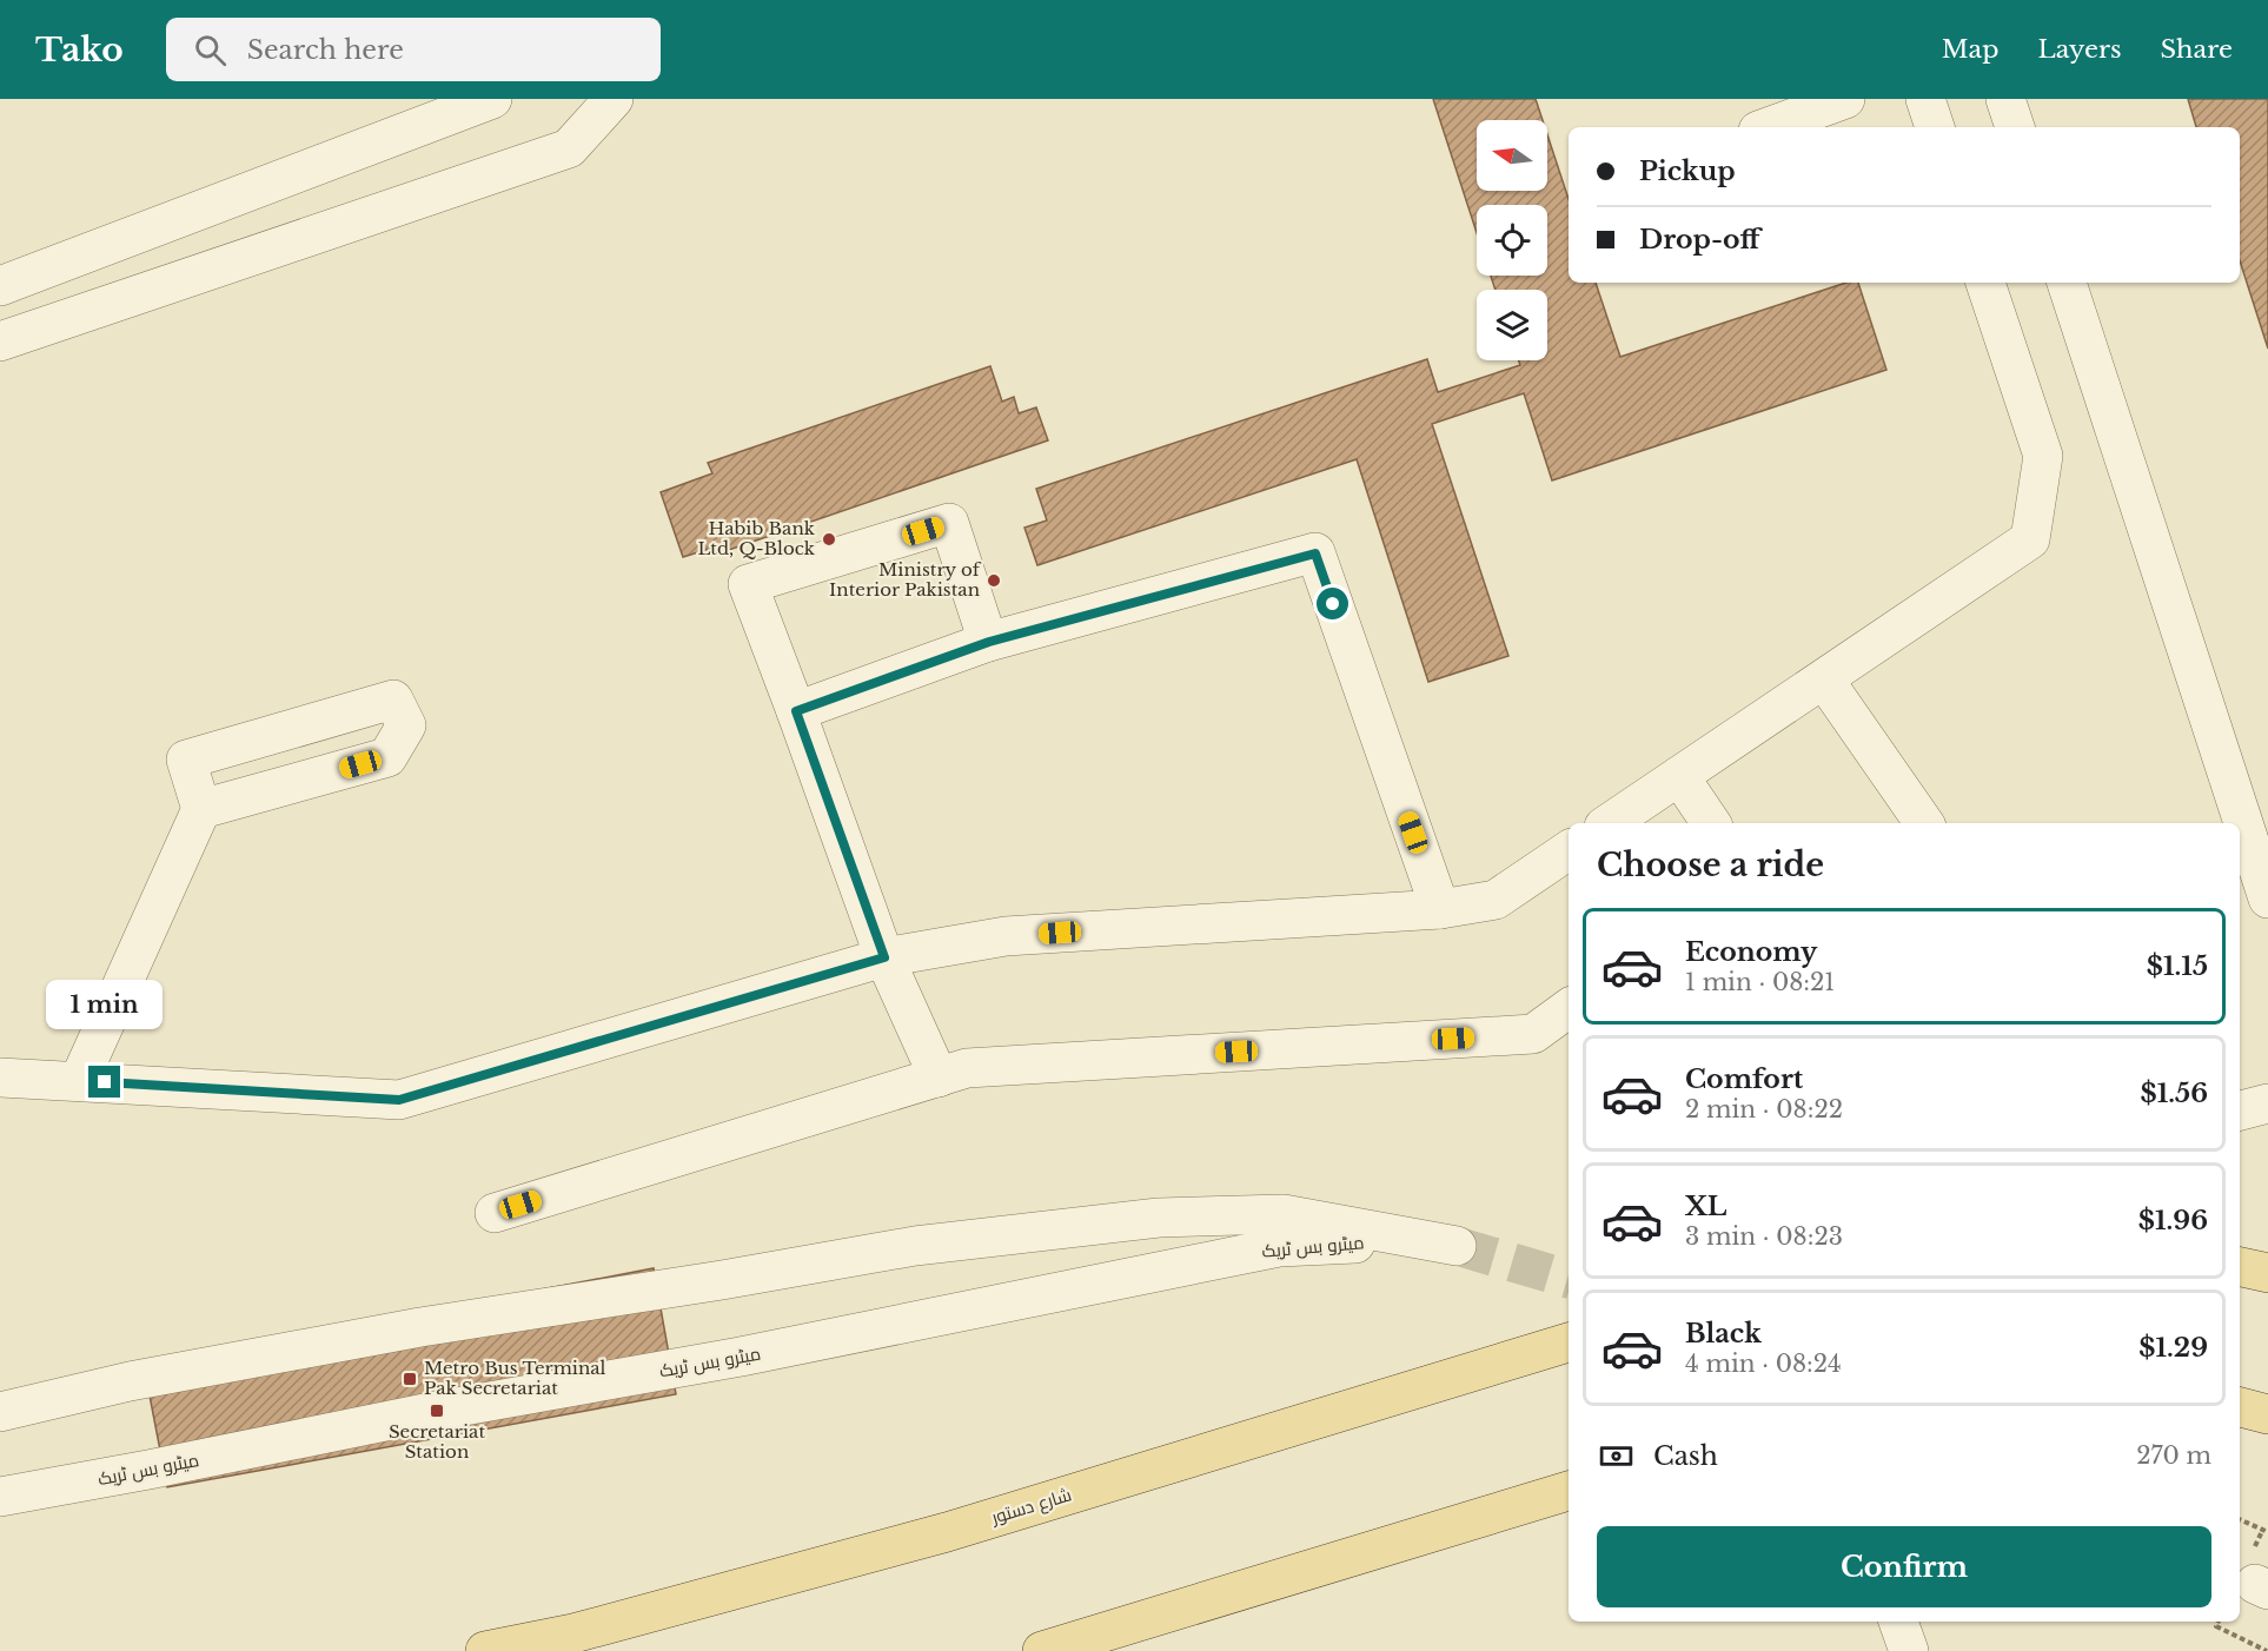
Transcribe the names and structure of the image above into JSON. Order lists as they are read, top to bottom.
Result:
{
  "streets": {
    "main road": ["شارع دستور"],
    "lane": ["میٹرو بس ٹریک"]
  },
  "places": {
    "other": ["Habib Bank Ltd, Q-Block", "Ministry of Interior Pakistan"],
    "transit": ["Metro Bus Terminal Pak Secretariat", "Secretariat Station"]
  },
  "north": "left",
  "page": {
    "header": "Tako",
    "search": "Search here",
    "nav": ["Map", "Layers", "Share"],
    "banner": ["Pickup", "Drop-off"],
    "heading": "Choose a ride",
    "list": [
      {
        "name": "Economy",
        "note": "1 min · 08:21",
        "value": "$1.15"
      },
      {
        "name": "Comfort",
        "note": "2 min · 08:22",
        "value": "$1.56"
      },
      {
        "name": "XL",
        "note": "3 min · 08:23",
        "value": "$1.96"
      },
      {
        "name": "Black",
        "note": "4 min · 08:24",
        "value": "$1.29"
      }
    ],
    "bubble": "1 min",
    "pay": ["Cash", "270 m"],
    "buttons": "Confirm"
  }
}
